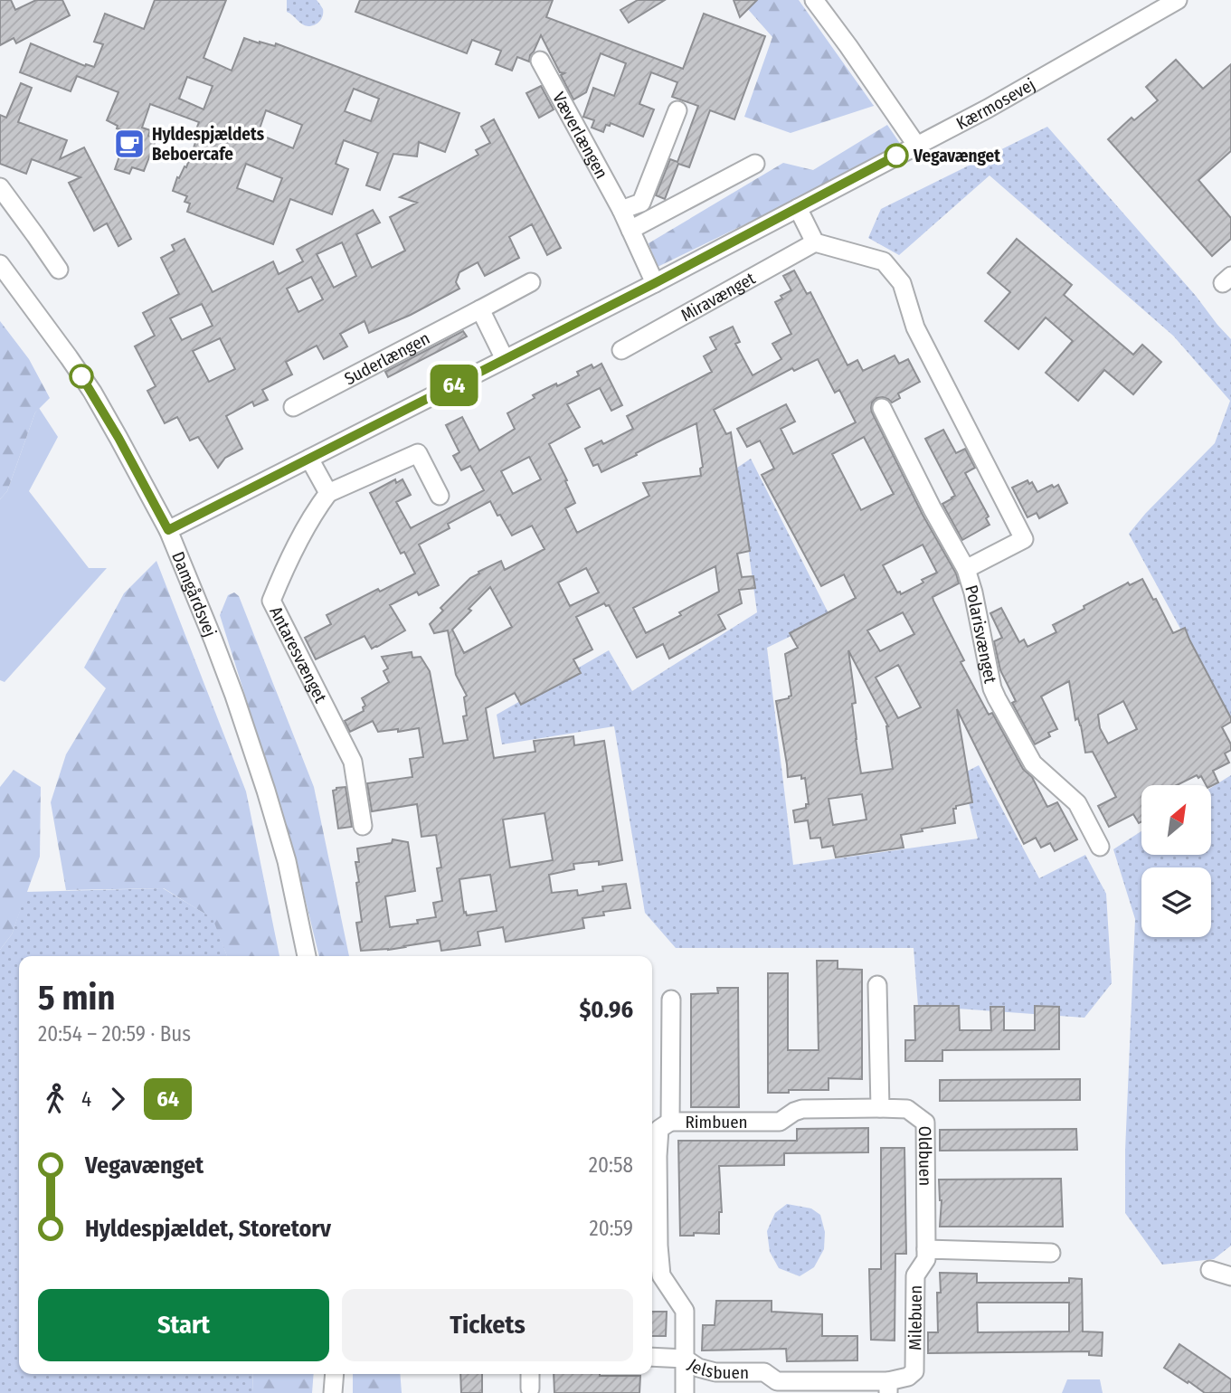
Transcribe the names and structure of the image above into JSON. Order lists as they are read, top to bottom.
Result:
{
  "streets": {
    "street": [
      "Kærmosevej",
      "Væverlængen",
      "Miravænget",
      "Suderlængen",
      "Damgårdsvej",
      "Polarisvænget",
      "Antaresvænget",
      "Rimbuen",
      "Oldbuen",
      "Milebuen",
      "Jelsbuen"
    ]
  },
  "crossings": [
    ["Kærmosevej", "Væverlængen"],
    ["Kærmosevej", "Damgårdsvej"],
    ["Rimbuen", "Oldbuen"],
    ["Oldbuen", "Milebuen"],
    ["Milebuen", "Jelsbuen"]
  ],
  "places": {
    "cafe": ["Hyldespjældets Beboercafe"],
    "other": ["Vegavænget"]
  },
  "lines": ["bus line 64"],
  "north": "top right",
  "page": {
    "on_map": "64",
    "heading": ["5 min", "20:54 – 20:59 · Bus", "$0.96"],
    "legs": ["4", "64"],
    "list": [
      {
        "name": "Vegavænget",
        "value": "20:58"
      },
      {
        "name": "Hyldespjældet, Storetorv",
        "value": "20:59"
      }
    ],
    "buttons": ["Start", "Tickets"]
  }
}
